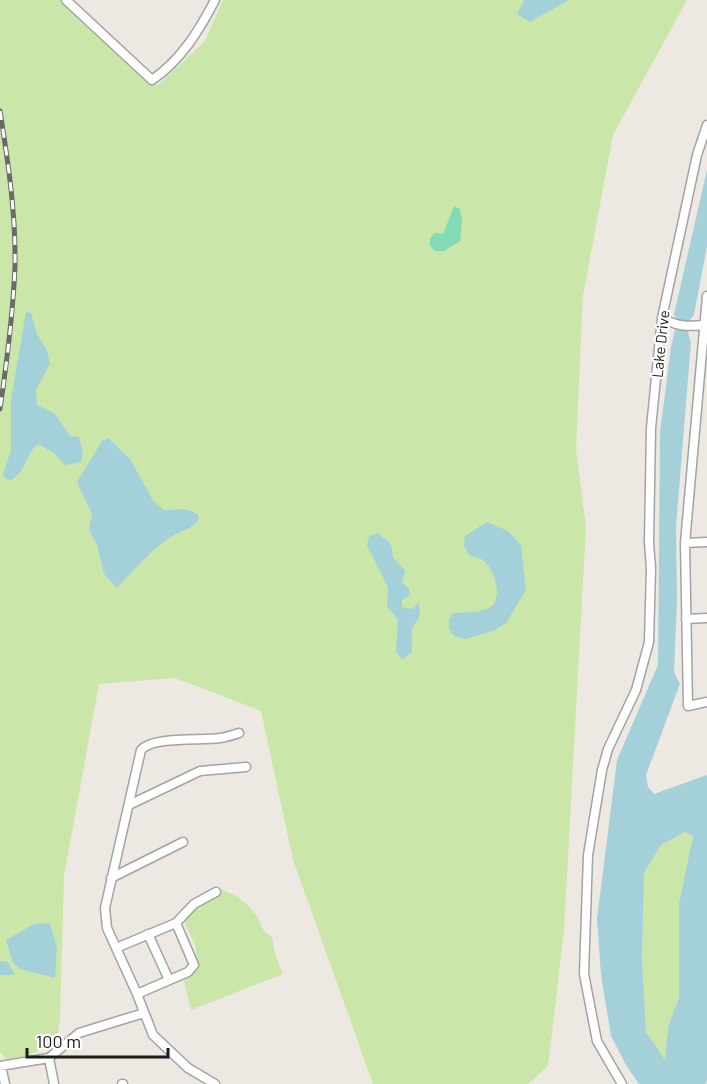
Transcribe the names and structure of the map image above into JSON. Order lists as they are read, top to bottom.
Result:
{
  "streets": {
    "street": ["Lake Drive"]
  },
  "scale_bar": "100 m"
}
